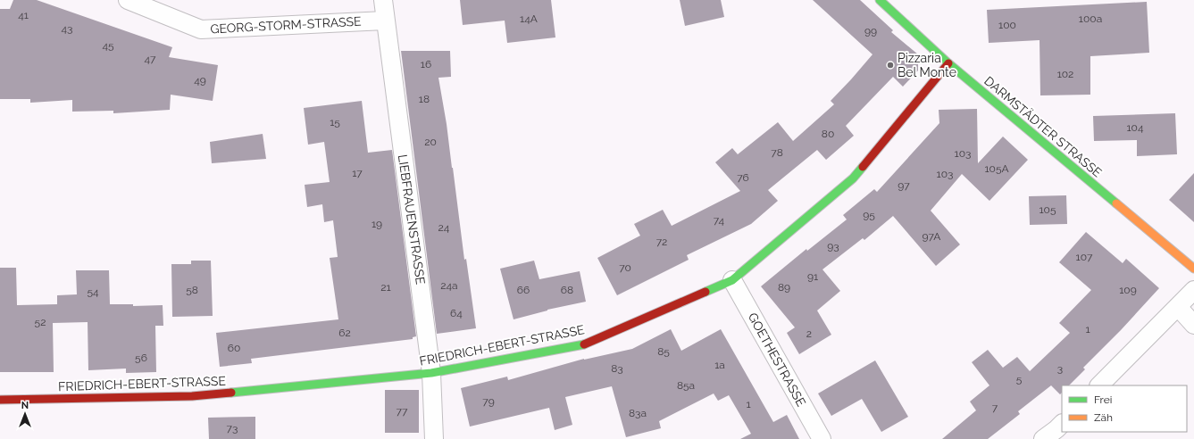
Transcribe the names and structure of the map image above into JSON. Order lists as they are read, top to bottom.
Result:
{
  "streets": {
    "street": [
      "GEORG-STORM-STRASSE",
      "DARMSTÄDTER STRASSE",
      "LIEBFRAUENSTRASSE",
      "FRIEDRICH-EBERT-STRASSE",
      "GOETHESTRASSE"
    ]
  },
  "crossings": [
    ["GEORG-STORM-STRASSE", "LIEBFRAUENSTRASSE"],
    ["DARMSTÄDTER STRASSE", "FRIEDRICH-EBERT-STRASSE"],
    ["LIEBFRAUENSTRASSE", "FRIEDRICH-EBERT-STRASSE"],
    ["FRIEDRICH-EBERT-STRASSE", "GOETHESTRASSE"]
  ],
  "places": ["Pizzaria Bel Monte"],
  "house_numbers": [
    "41",
    "14A",
    "100a",
    "100",
    "43",
    "99",
    "45",
    "47",
    "16",
    "102",
    "49",
    "18",
    "15",
    "104",
    "80",
    "20",
    "78",
    "103",
    "105A",
    "17",
    "103",
    "76",
    "97",
    "105",
    "95",
    "74",
    "19",
    "24",
    "97A",
    "72",
    "93",
    "107",
    "70",
    "91",
    "24a",
    "21",
    "89",
    "58",
    "66",
    "68",
    "109",
    "54",
    "64",
    "52",
    "1",
    "62",
    "2",
    "60",
    "85",
    "56",
    "1a",
    "83",
    "3",
    "5",
    "85a",
    "79",
    "1",
    "7",
    "77",
    "83a",
    "73"
  ],
  "legend": ["Frei", "Zäh"],
  "north": "top"
}
